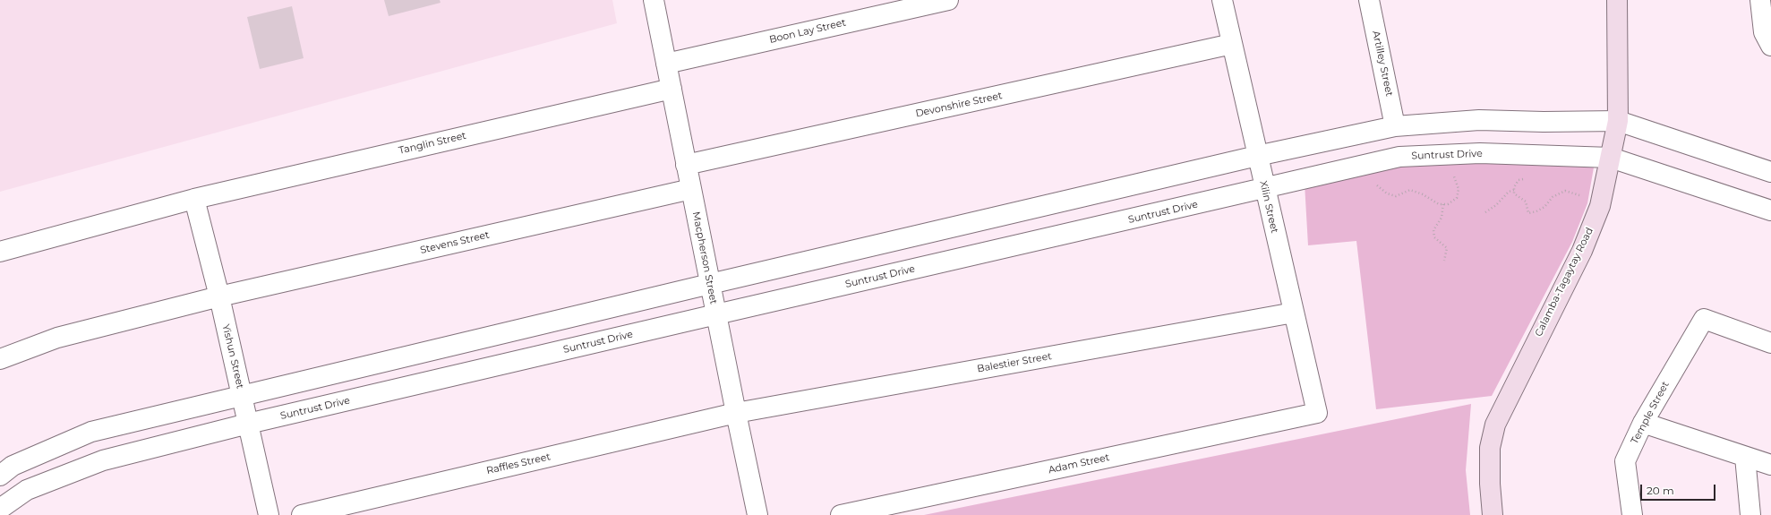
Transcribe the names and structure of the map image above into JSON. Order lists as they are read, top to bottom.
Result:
{
  "streets": {
    "main road": ["Calamba-Tagaytay Road"],
    "street": [
      "Boon Lay Street",
      "Artilley Street",
      "Devonshire Street",
      "Tanglin Street",
      "Suntrust Drive",
      "Xilin Street",
      "Stevens Street",
      "Macpherson Street",
      "Yishun Street",
      "Balestier Street",
      "Temple Street",
      "Raffles Street",
      "Adam Street"
    ]
  },
  "crossings": [
    ["Boon Lay Street", "Macpherson Street"],
    ["Devonshire Street", "Xilin Street"],
    ["Devonshire Street", "Macpherson Street"],
    ["Tanglin Street", "Macpherson Street"],
    ["Tanglin Street", "Yishun Street"],
    ["Suntrust Drive", "Xilin Street"],
    ["Suntrust Drive", "Macpherson Street"],
    ["Suntrust Drive", "Calamba-Tagaytay Road"],
    ["Suntrust Drive", "Yishun Street"],
    ["Xilin Street", "Balestier Street"],
    ["Xilin Street", "Adam Street"],
    ["Stevens Street", "Macpherson Street"],
    ["Stevens Street", "Yishun Street"],
    ["Macpherson Street", "Balestier Street"],
    ["Macpherson Street", "Raffles Street"],
    ["Balestier Street", "Raffles Street"]
  ],
  "scale_bar": "20 m"
}
